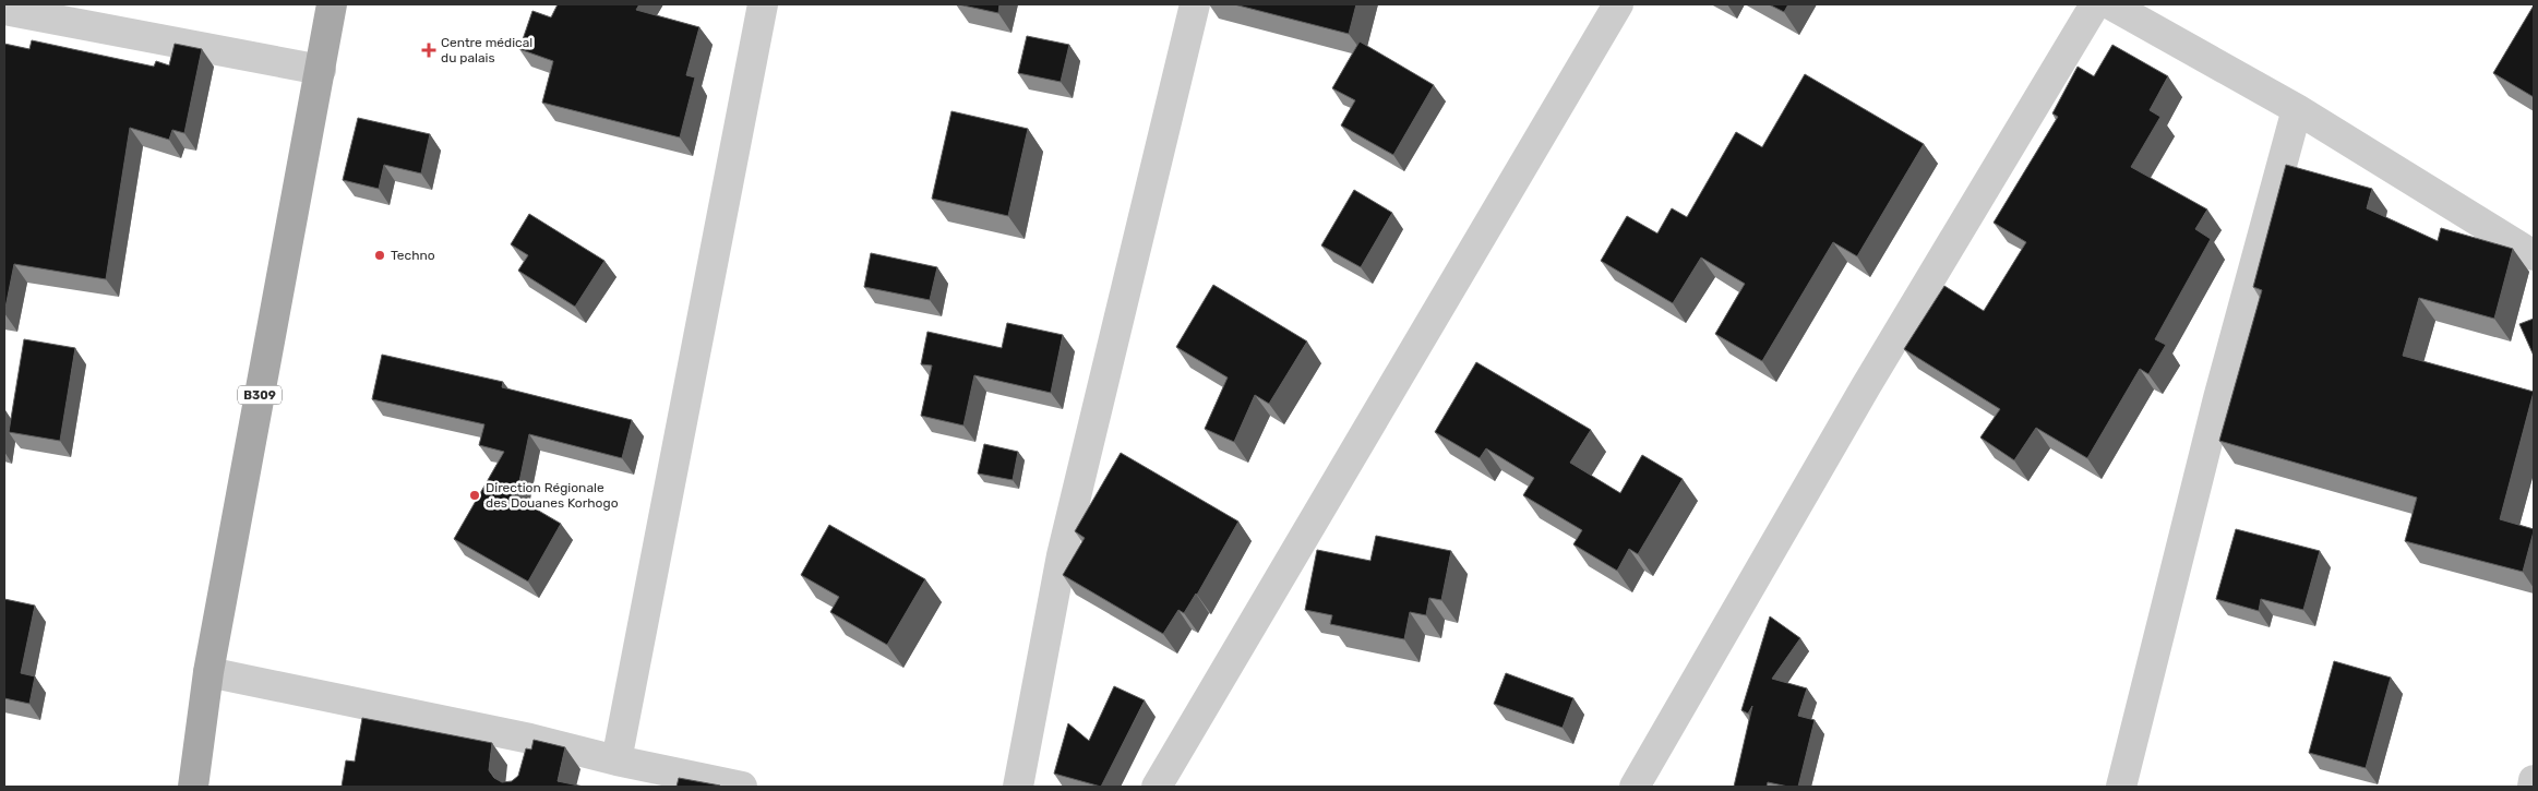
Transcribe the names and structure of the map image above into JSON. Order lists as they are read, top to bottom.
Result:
{
  "streets": {
    "main road": ["B309"]
  },
  "places": {
    "health": ["Centre médical du palais"],
    "other": ["Techno", "Direction Régionale des Douanes Korhogo"]
  }
}
